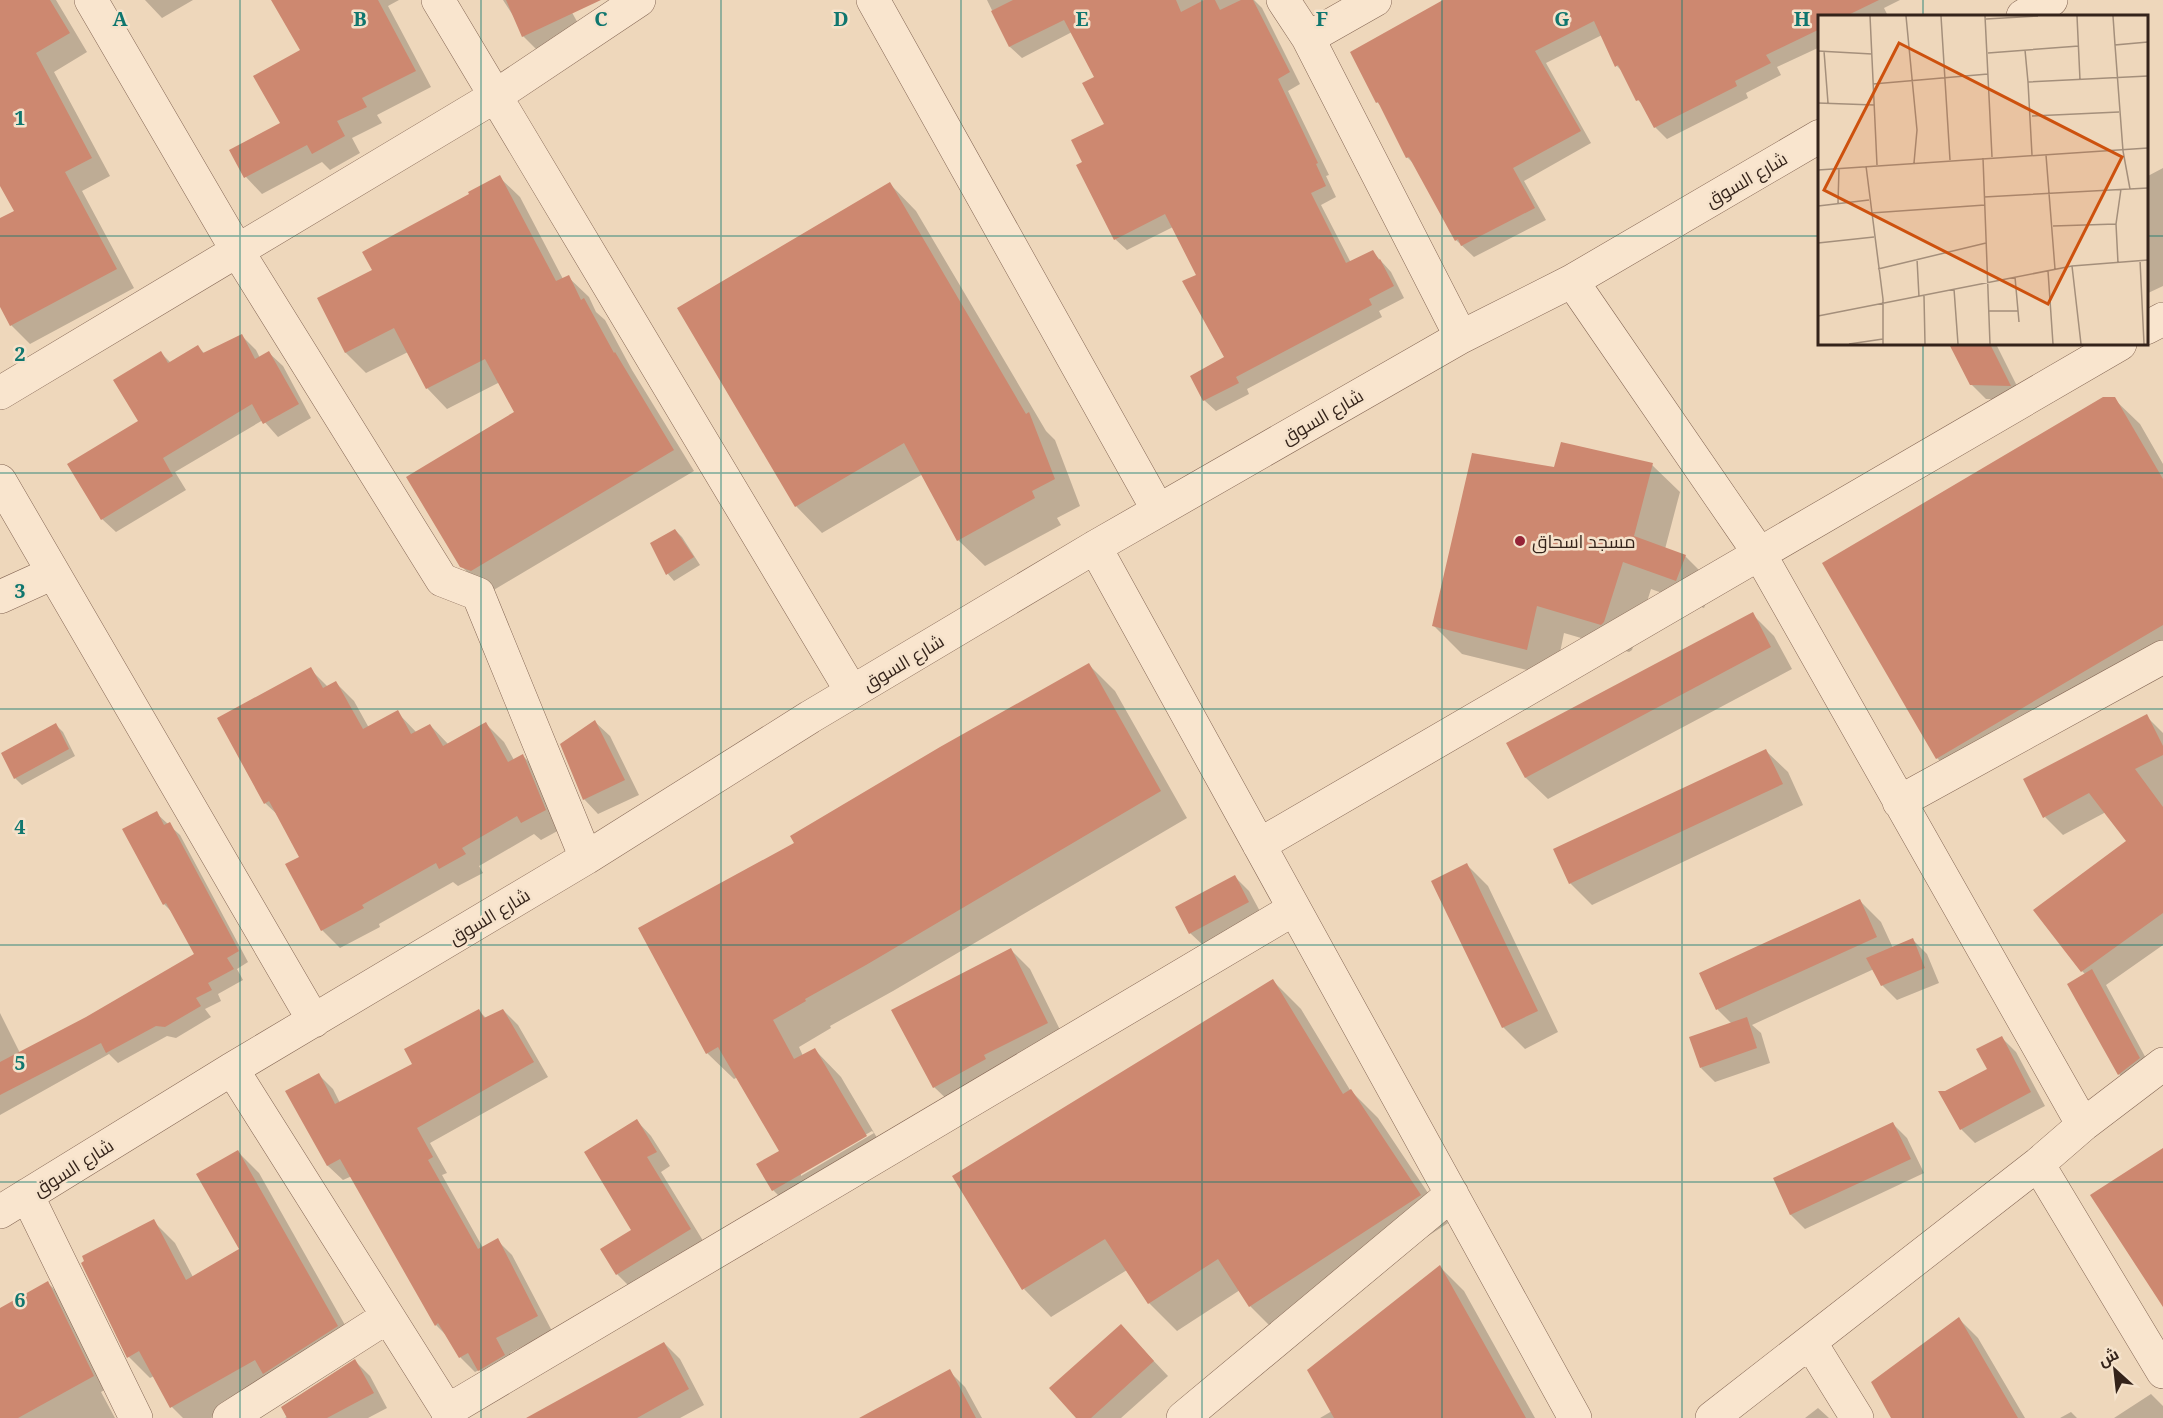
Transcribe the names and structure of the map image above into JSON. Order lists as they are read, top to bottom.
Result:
{
  "streets": {
    "street": ["شارع السوق"]
  },
  "places": ["مسجد اسحاق"],
  "north": "top left",
  "grid": {
    "columns": [
      "A",
      "B",
      "C",
      "D",
      "E",
      "F",
      "G",
      "H"
    ],
    "rows": [
      "1",
      "2",
      "3",
      "4",
      "5",
      "6"
    ]
  }
}
